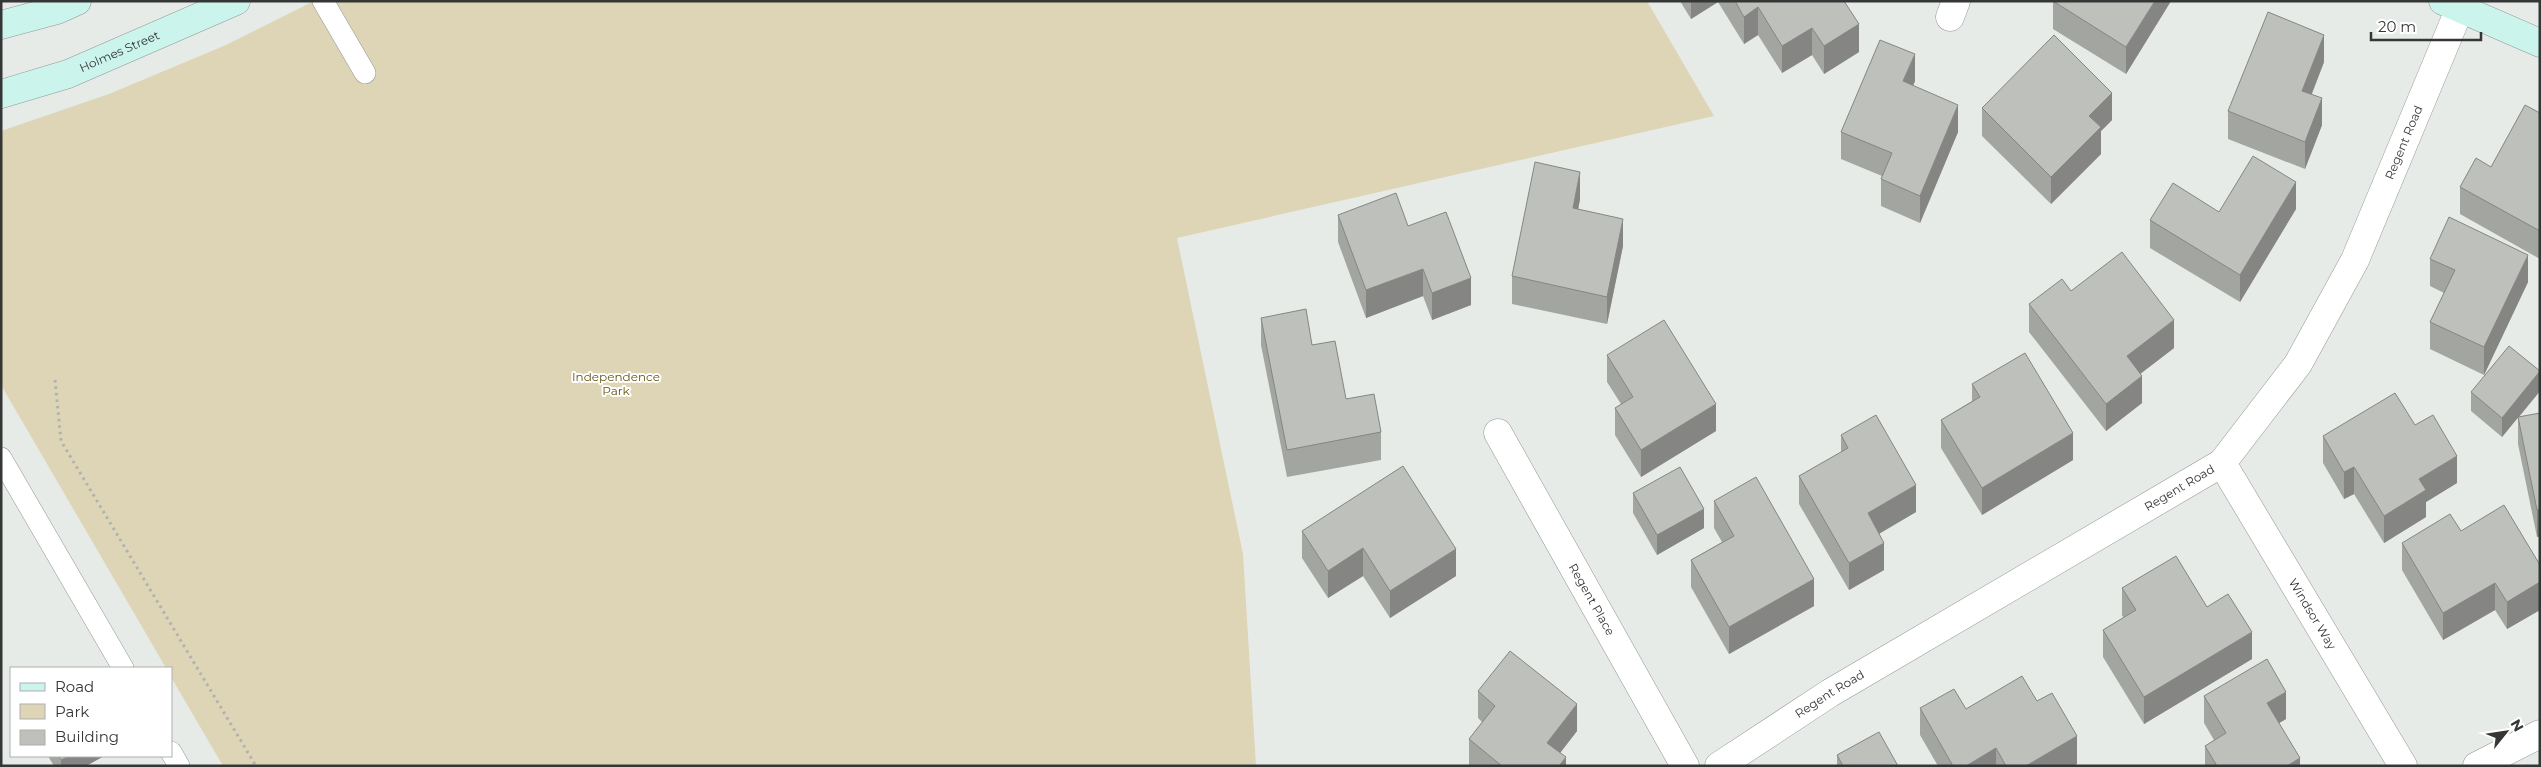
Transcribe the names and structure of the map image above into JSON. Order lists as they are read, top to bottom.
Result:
{
  "streets": {
    "main road": ["Holmes Street"],
    "street": ["Regent Road", "Regent Place", "Windsor Way"]
  },
  "crossings": [
    ["Regent Road", "Windsor Way"]
  ],
  "parks": ["Independence Park"],
  "legend": ["Road", "Park", "Building"],
  "scale_bar": "20 m",
  "north": "top right"
}
